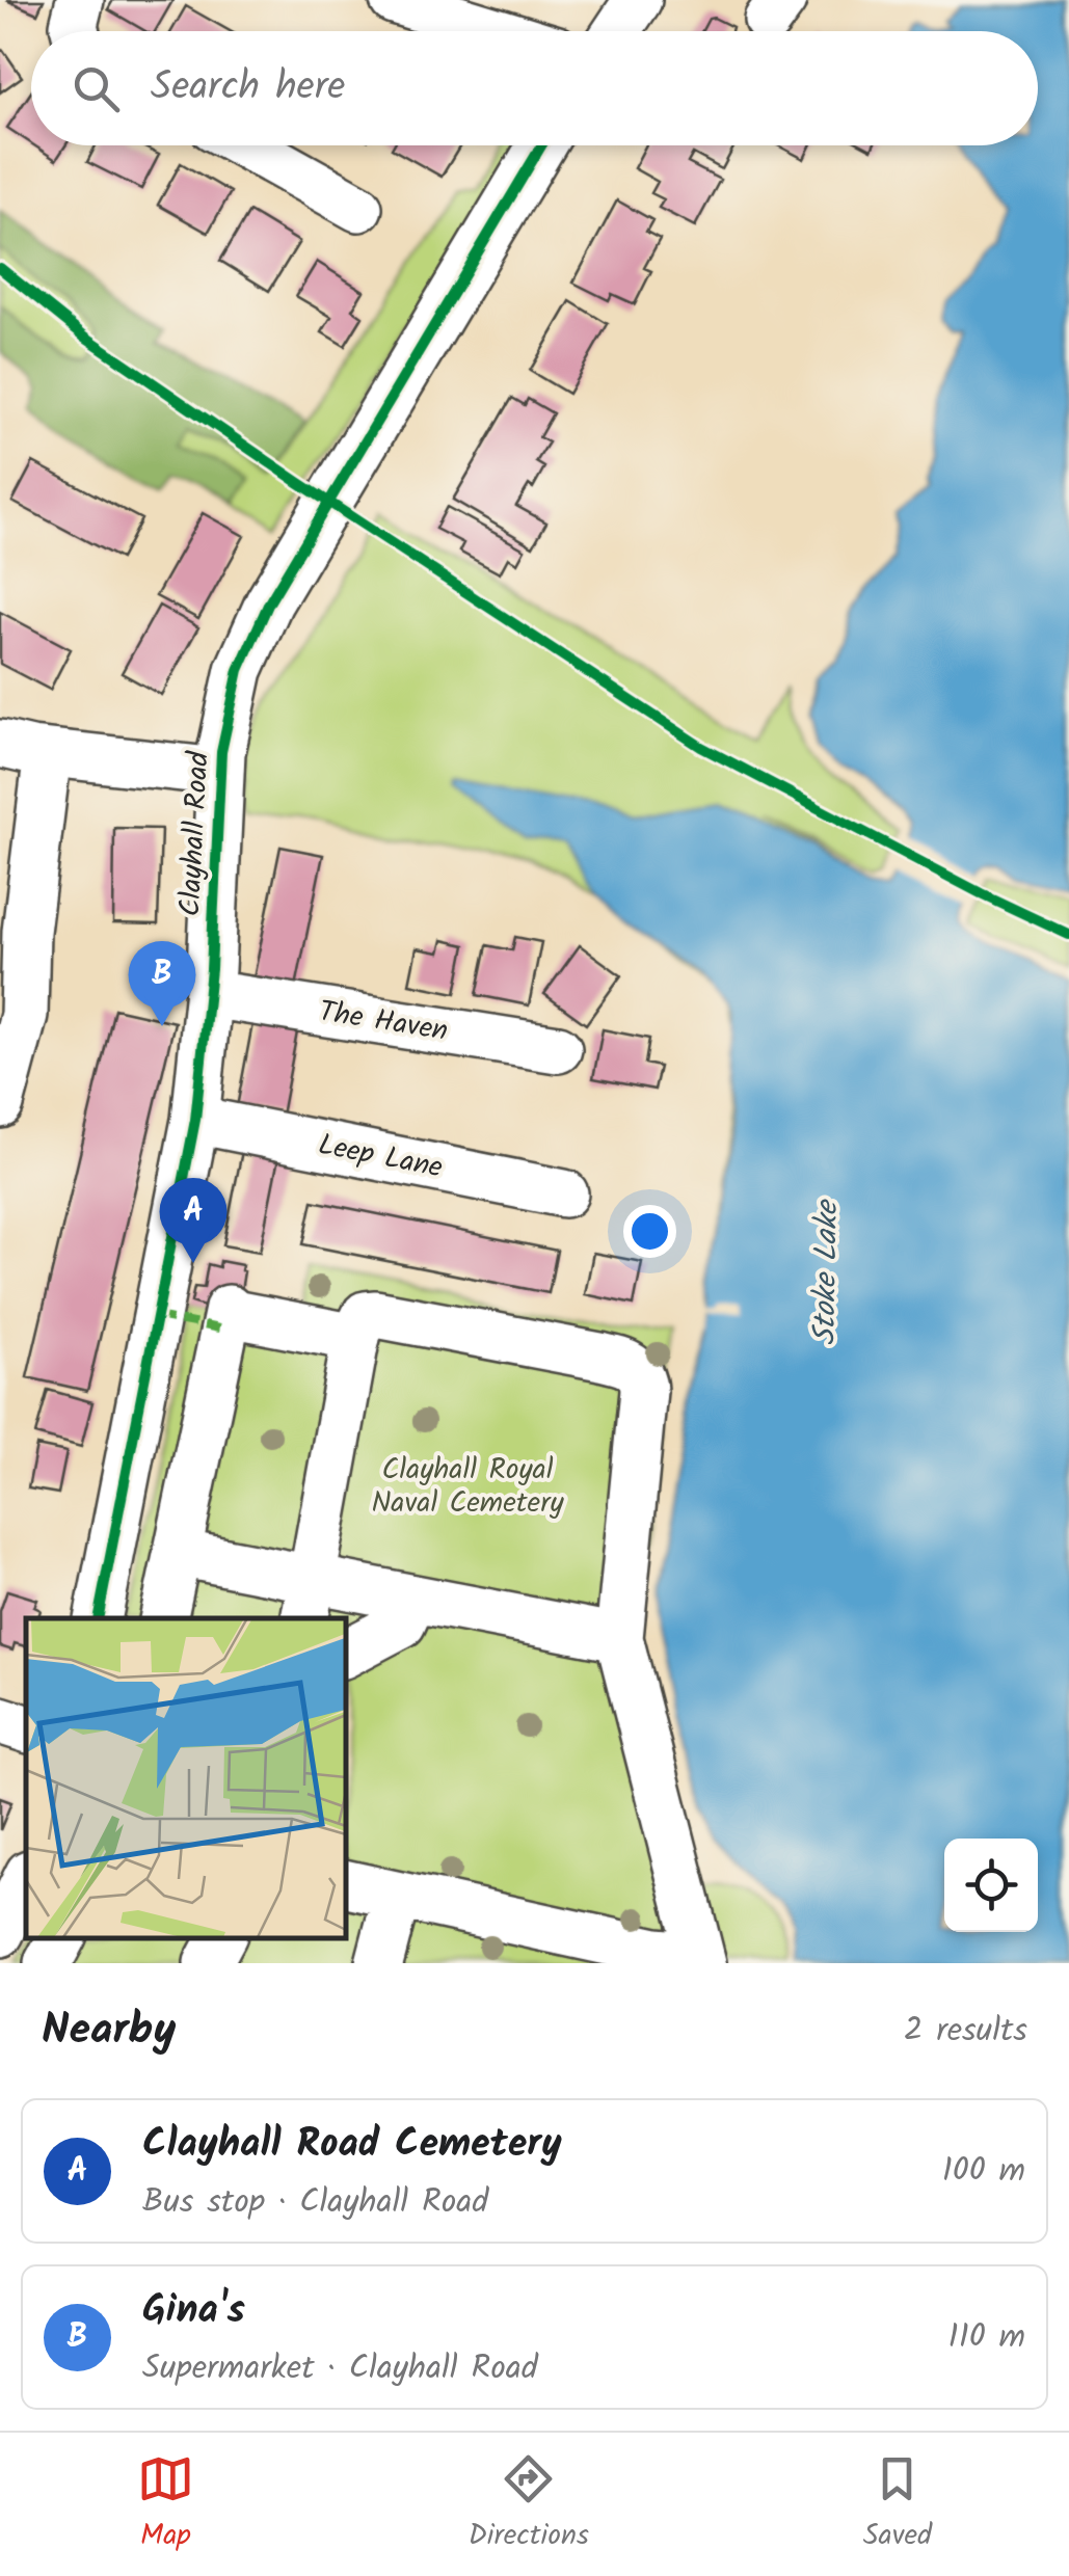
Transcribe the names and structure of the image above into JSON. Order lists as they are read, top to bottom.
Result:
{
  "streets": {
    "street": ["Clayhall Road", "The Haven", "Leep Lane"]
  },
  "crossings": [
    ["Clayhall Road", "The Haven"],
    ["Clayhall Road", "Leep Lane"]
  ],
  "water": ["Stoke Lake"],
  "parks": ["Clayhall Royal Naval Cemetery"],
  "page": {
    "search": "Search here",
    "pins": ["B", "A"],
    "heading": ["Nearby", "2 results"],
    "list": [
      {
        "mark": "A",
        "name": "Clayhall Road Cemetery",
        "note": "Bus stop · Clayhall Road",
        "value": "100 m"
      },
      {
        "mark": "B",
        "name": "Gina's",
        "note": "Supermarket · Clayhall Road",
        "value": "110 m"
      }
    ],
    "nav": ["Map", "Directions", "Saved"]
  }
}
